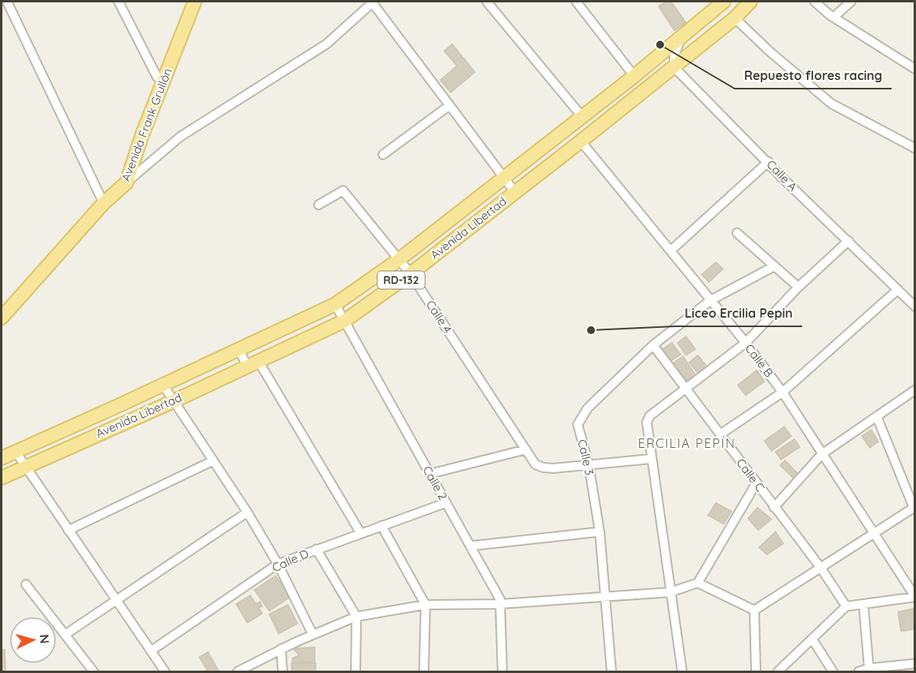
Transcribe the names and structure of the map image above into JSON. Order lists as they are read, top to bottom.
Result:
{
  "streets": {
    "main road": ["Avenida Frank Grullón", "Avenida Libertad", "RD-132"],
    "street": [
      "Calle A",
      "Calle 4",
      "Calle B",
      "Calle 3",
      "Calle C",
      "Calle 2",
      "Calle D"
    ]
  },
  "crossings": [
    ["Calle A", "Avenida Libertad"],
    ["Avenida Libertad", "Calle 4"],
    ["Avenida Libertad", "Calle B"],
    ["Avenida Libertad", "Calle 2"],
    ["Calle B", "Calle 3"],
    ["Calle 3", "Calle C"],
    ["Calle 2", "Calle D"]
  ],
  "districts": ["ERCILIA PEPÍN"],
  "places": ["Repuesto flores racing", "Liceo Ercilia Pepin"],
  "north": "right"
}
